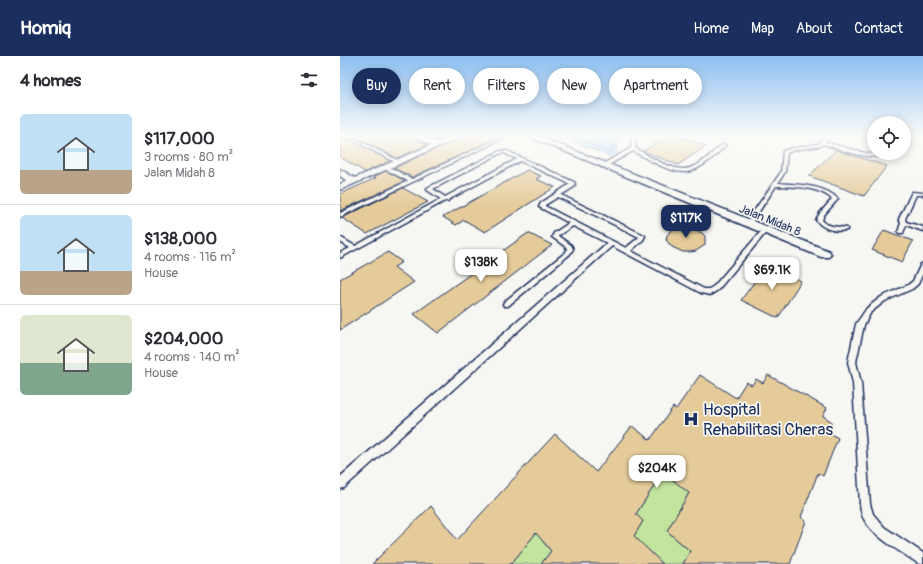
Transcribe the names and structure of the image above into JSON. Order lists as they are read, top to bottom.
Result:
{
  "streets": {
    "street": ["Jalan Midah 8"]
  },
  "places": {
    "hospital": ["Hospital Rehabilitasi Cheras"]
  },
  "page": {
    "header": "Homiq",
    "nav": [
      "Home",
      "Map",
      "About",
      "Contact"
    ],
    "heading": "4 homes",
    "chip": [
      "Buy",
      "Rent",
      "Filters",
      "New",
      "Apartment"
    ],
    "list": [
      {
        "name": "$117,000",
        "note": "3 rooms · 80 m² · Jalan Midah 8"
      },
      {
        "name": "$138,000",
        "note": "4 rooms · 116 m² · House"
      },
      {
        "name": "$204,000",
        "note": "4 rooms · 140 m² · House"
      }
    ],
    "price": [
      "$117K",
      "$138K",
      "$69.1K",
      "$204K"
    ]
  }
}
